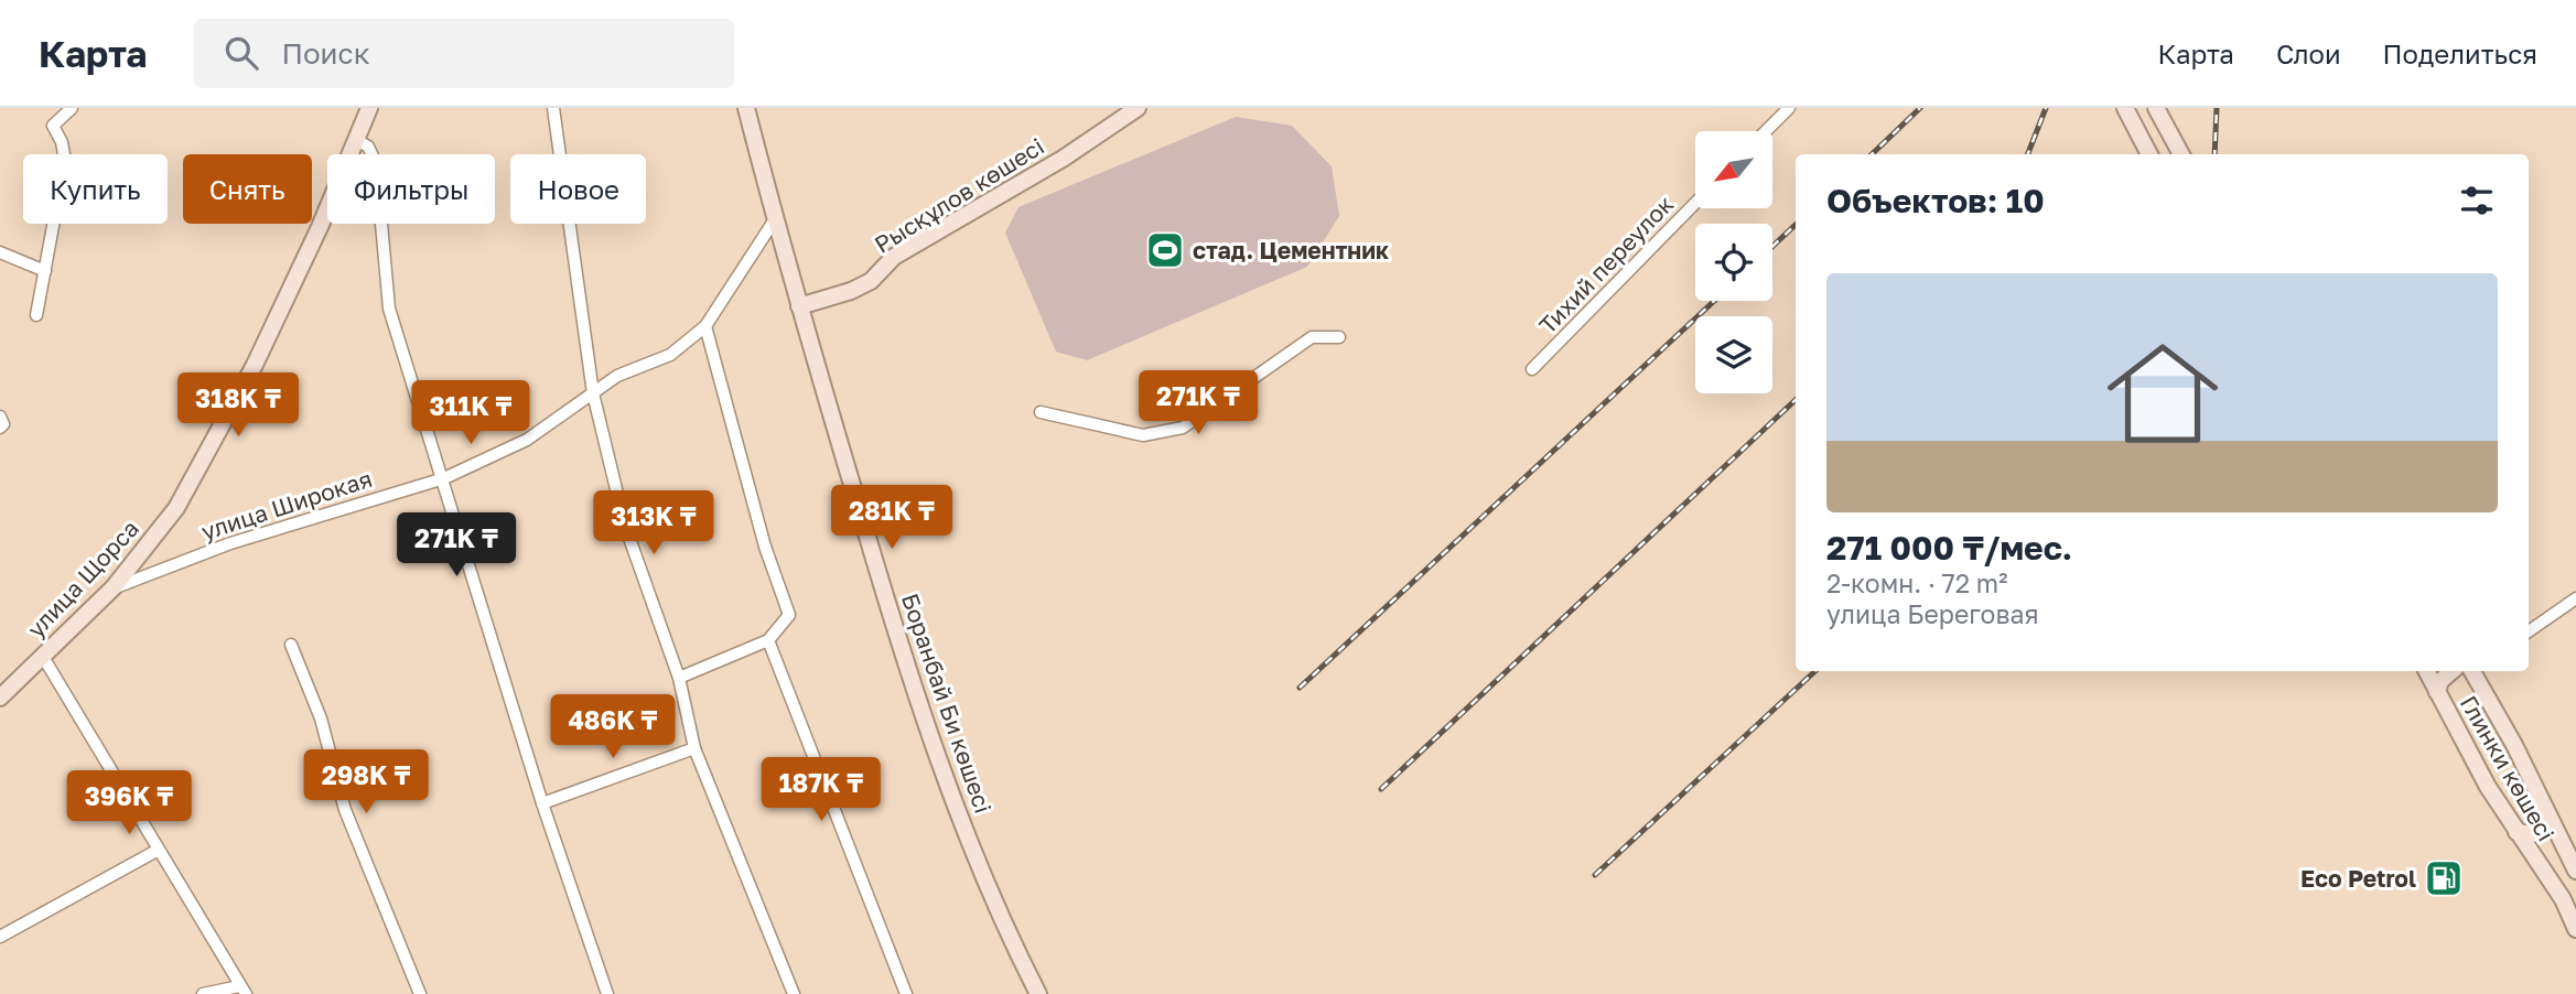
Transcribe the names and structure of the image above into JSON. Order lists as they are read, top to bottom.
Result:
{
  "streets": {
    "main road": [
      "Рысқұлов көшесі",
      "улица Щорса",
      "Боранбай Би көшесі",
      "Глинки көшесі"
    ],
    "street": ["Тихий переулок", "улица Широкая"]
  },
  "crossings": [
    ["Рысқұлов көшесі", "Боранбай Би көшесі"],
    ["улица Широкая", "улица Щорса"],
    ["улица Широкая", "Боранбай Би көшесі"]
  ],
  "places": {
    "sports": ["стад. Цементник"],
    "fuel station": ["Eco Petrol"]
  },
  "north": "bottom left",
  "page": {
    "header": "Карта",
    "search": "Поиск",
    "nav": ["Карта", "Слои", "Поделиться"],
    "chip": [
      "Купить",
      "Снять",
      "Фильтры",
      "Новое"
    ],
    "heading": "Объектов: 10",
    "list": [
      {
        "name": "271 000 ₸/мес.",
        "note": "2-комн. · 72 m² · улица Береговая"
      }
    ],
    "price": [
      "271K ₸",
      "318K ₸",
      "311K ₸",
      "281K ₸",
      "313K ₸",
      "271K ₸",
      "486K ₸",
      "298K ₸",
      "187K ₸",
      "396K ₸"
    ]
  }
}
